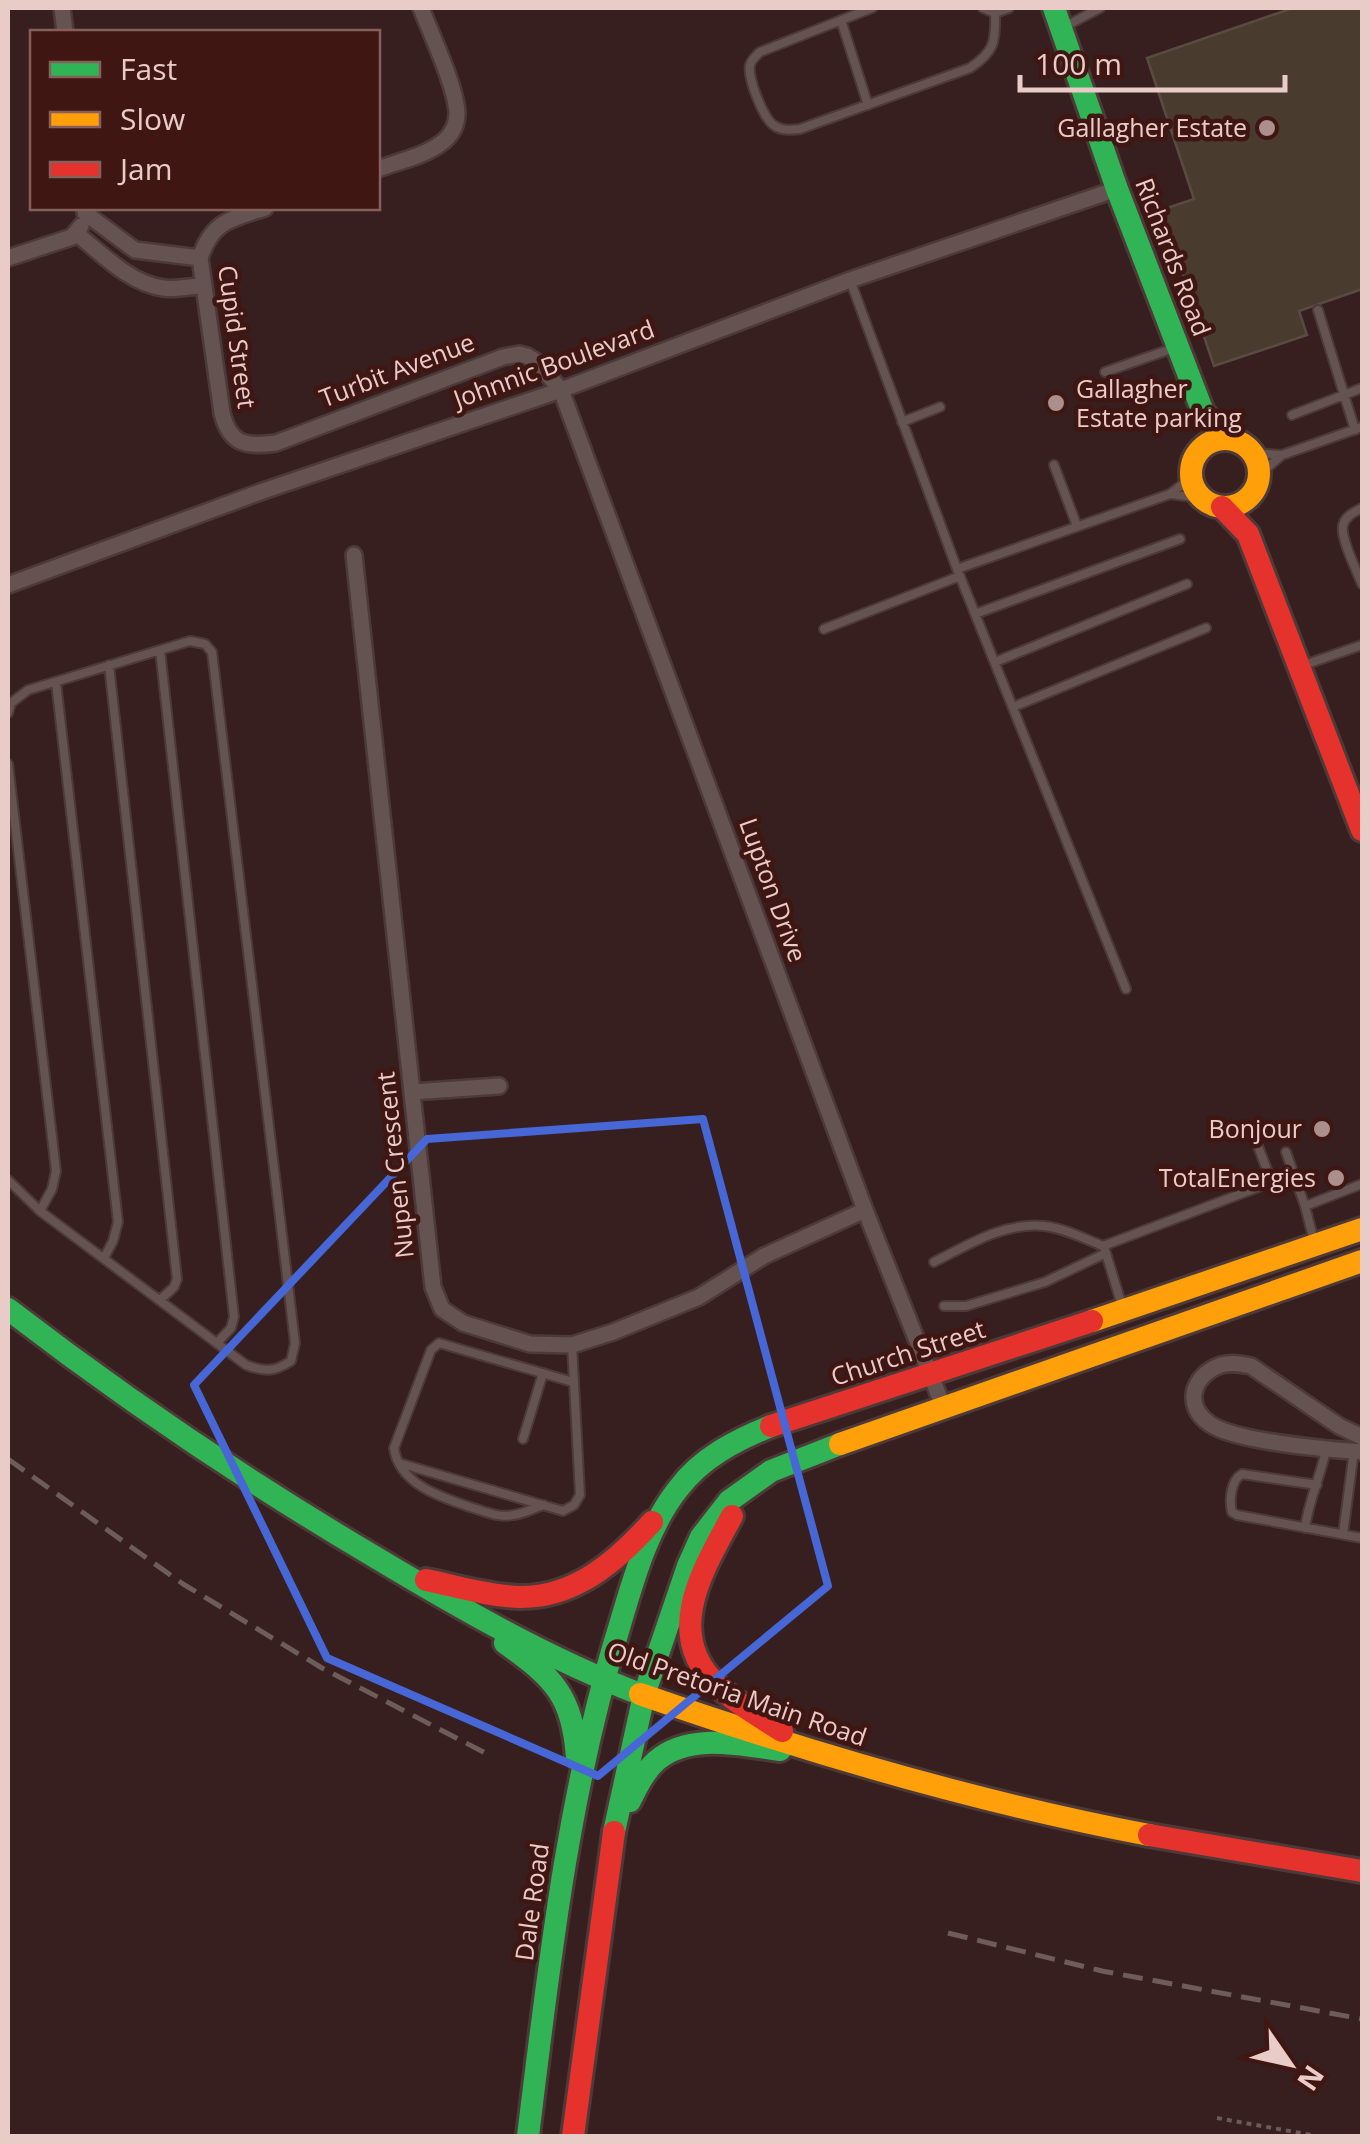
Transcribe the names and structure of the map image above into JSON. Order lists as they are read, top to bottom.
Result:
{
  "streets": {
    "main road": [
      "Richards Road",
      "Church Street",
      "Old Pretoria Main Road",
      "Dale Road"
    ],
    "street": [
      "Cupid Street",
      "Johnnic Boulevard",
      "Turbit Avenue",
      "Lupton Drive",
      "Nupen Crescent"
    ]
  },
  "crossings": [
    ["Richards Road", "Johnnic Boulevard"],
    ["Cupid Street", "Turbit Avenue"],
    ["Johnnic Boulevard", "Turbit Avenue"],
    ["Johnnic Boulevard", "Lupton Drive"],
    ["Turbit Avenue", "Lupton Drive"],
    ["Lupton Drive", "Nupen Crescent"],
    ["Lupton Drive", "Church Street"],
    ["Church Street", "Old Pretoria Main Road"],
    ["Church Street", "Dale Road"],
    ["Old Pretoria Main Road", "Dale Road"]
  ],
  "places": [
    "Gallagher Estate",
    "Gallagher Estate parking",
    "Bonjour",
    "TotalEnergies"
  ],
  "legend": ["Fast", "Slow", "Jam"],
  "scale_bar": "100 m",
  "north": "bottom right"
}
